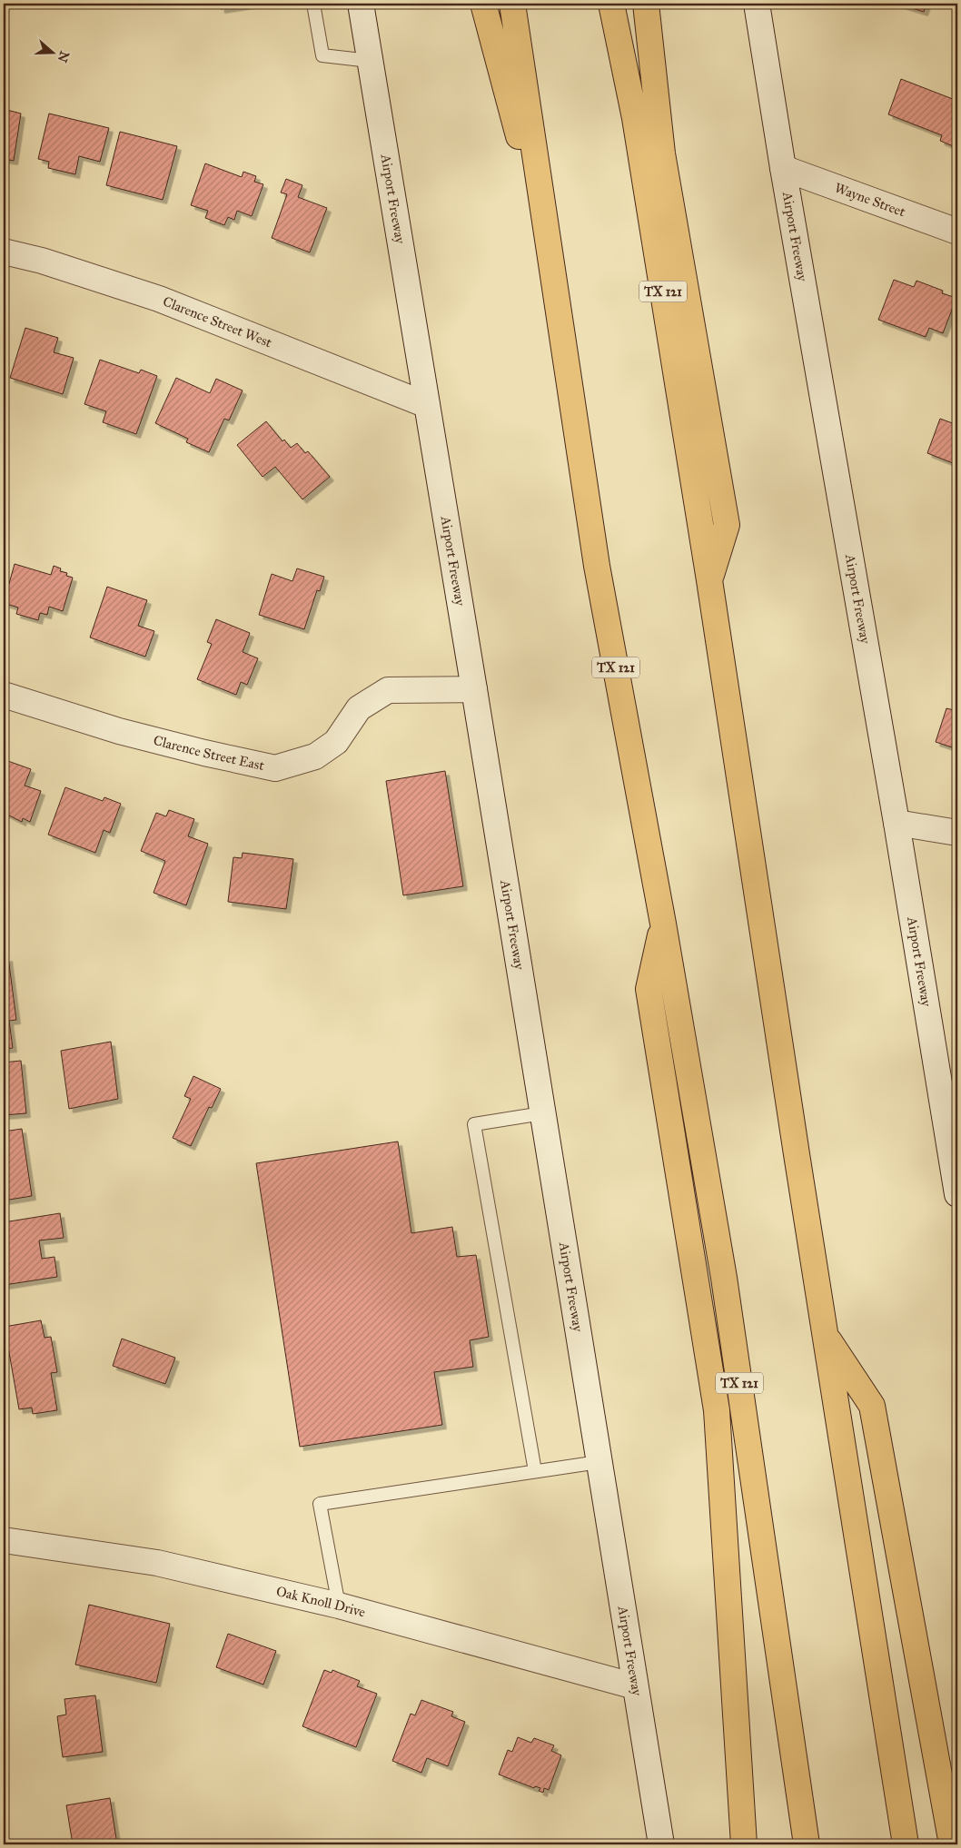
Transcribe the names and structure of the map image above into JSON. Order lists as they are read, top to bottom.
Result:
{
  "streets": {
    "highway": ["TX 121"],
    "main road": [
      "Airport Freeway",
      "Wayne Street",
      "Clarence Street West",
      "Clarence Street East",
      "Oak Knoll Drive"
    ]
  },
  "crossings": [
    ["Airport Freeway", "Wayne Street"],
    ["Airport Freeway", "Clarence Street West"],
    ["Airport Freeway", "Clarence Street East"],
    ["Airport Freeway", "Oak Knoll Drive"]
  ],
  "north": "right"
}
